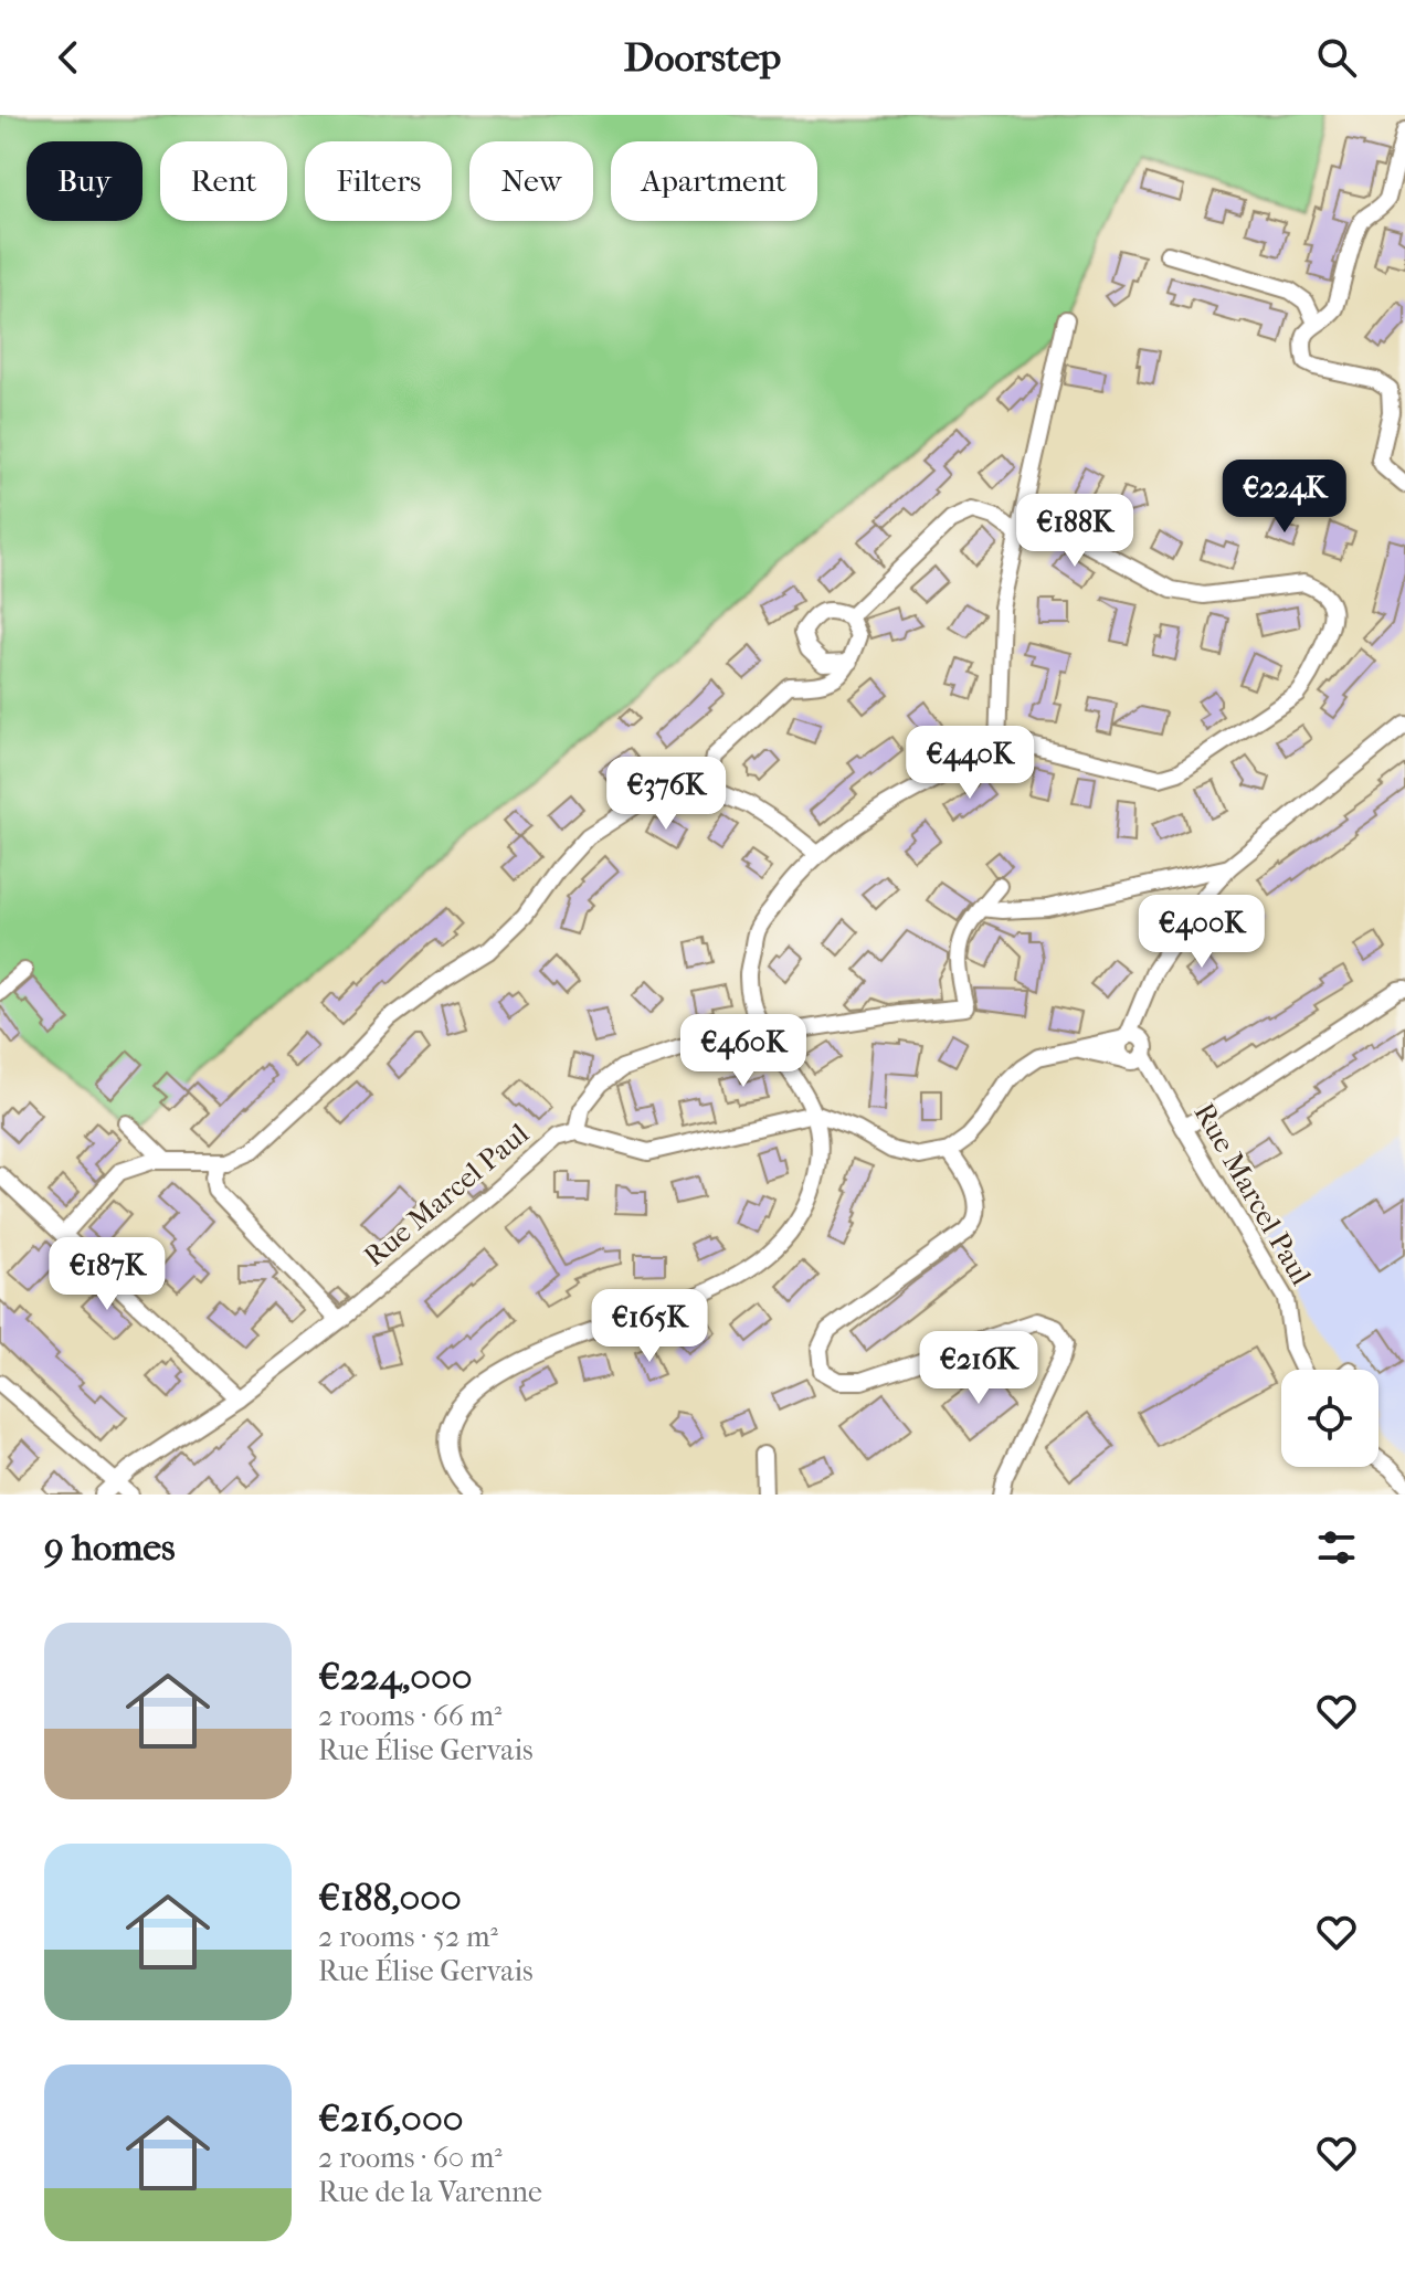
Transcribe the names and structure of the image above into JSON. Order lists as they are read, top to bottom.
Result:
{
  "streets": {
    "street": ["Rue Marcel Paul"]
  },
  "page": {
    "header": "Doorstep",
    "chip": [
      "Buy",
      "Rent",
      "Filters",
      "New",
      "Apartment"
    ],
    "price": [
      "€224K",
      "€188K",
      "€440K",
      "€376K",
      "€400K",
      "€460K",
      "€187K",
      "€165K",
      "€216K"
    ],
    "heading": "9 homes",
    "list": [
      {
        "name": "€224,000",
        "note": "2 rooms · 66 m² · Rue Élise Gervais"
      },
      {
        "name": "€188,000",
        "note": "2 rooms · 52 m² · Rue Élise Gervais"
      },
      {
        "name": "€216,000",
        "note": "2 rooms · 60 m² · Rue de la Varenne"
      }
    ]
  }
}
